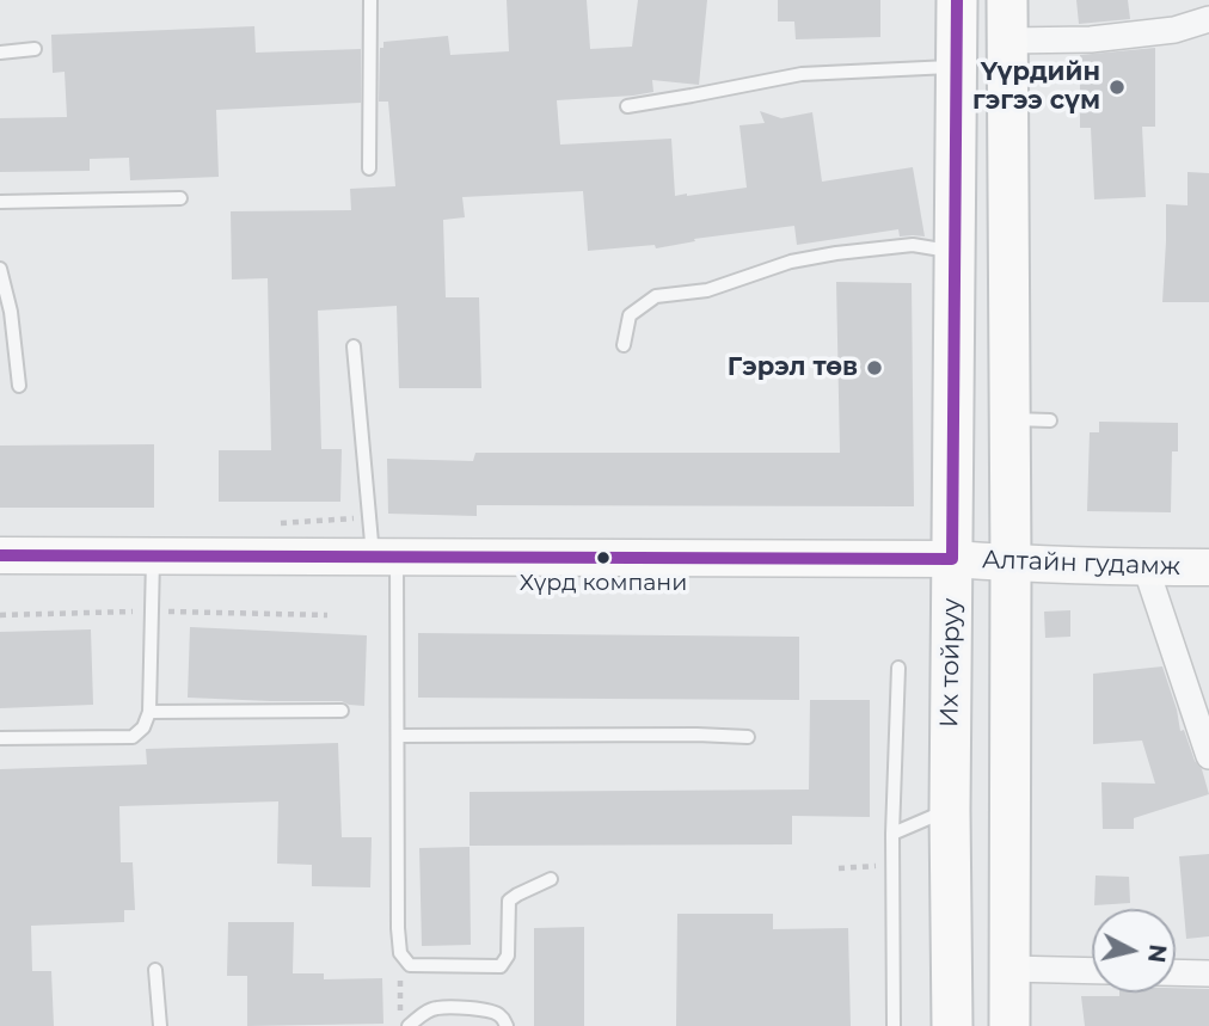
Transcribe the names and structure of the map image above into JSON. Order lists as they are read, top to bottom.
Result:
{
  "streets": {
    "main road": ["Алтайн гудамж", "Их тойруу"]
  },
  "crossings": [
    ["Алтайн гудамж", "Их тойруу"]
  ],
  "places": ["Үүрдийн гэгээ сүм", "Гэрэл төв", "Хүрд компани"],
  "north": "right"
}
